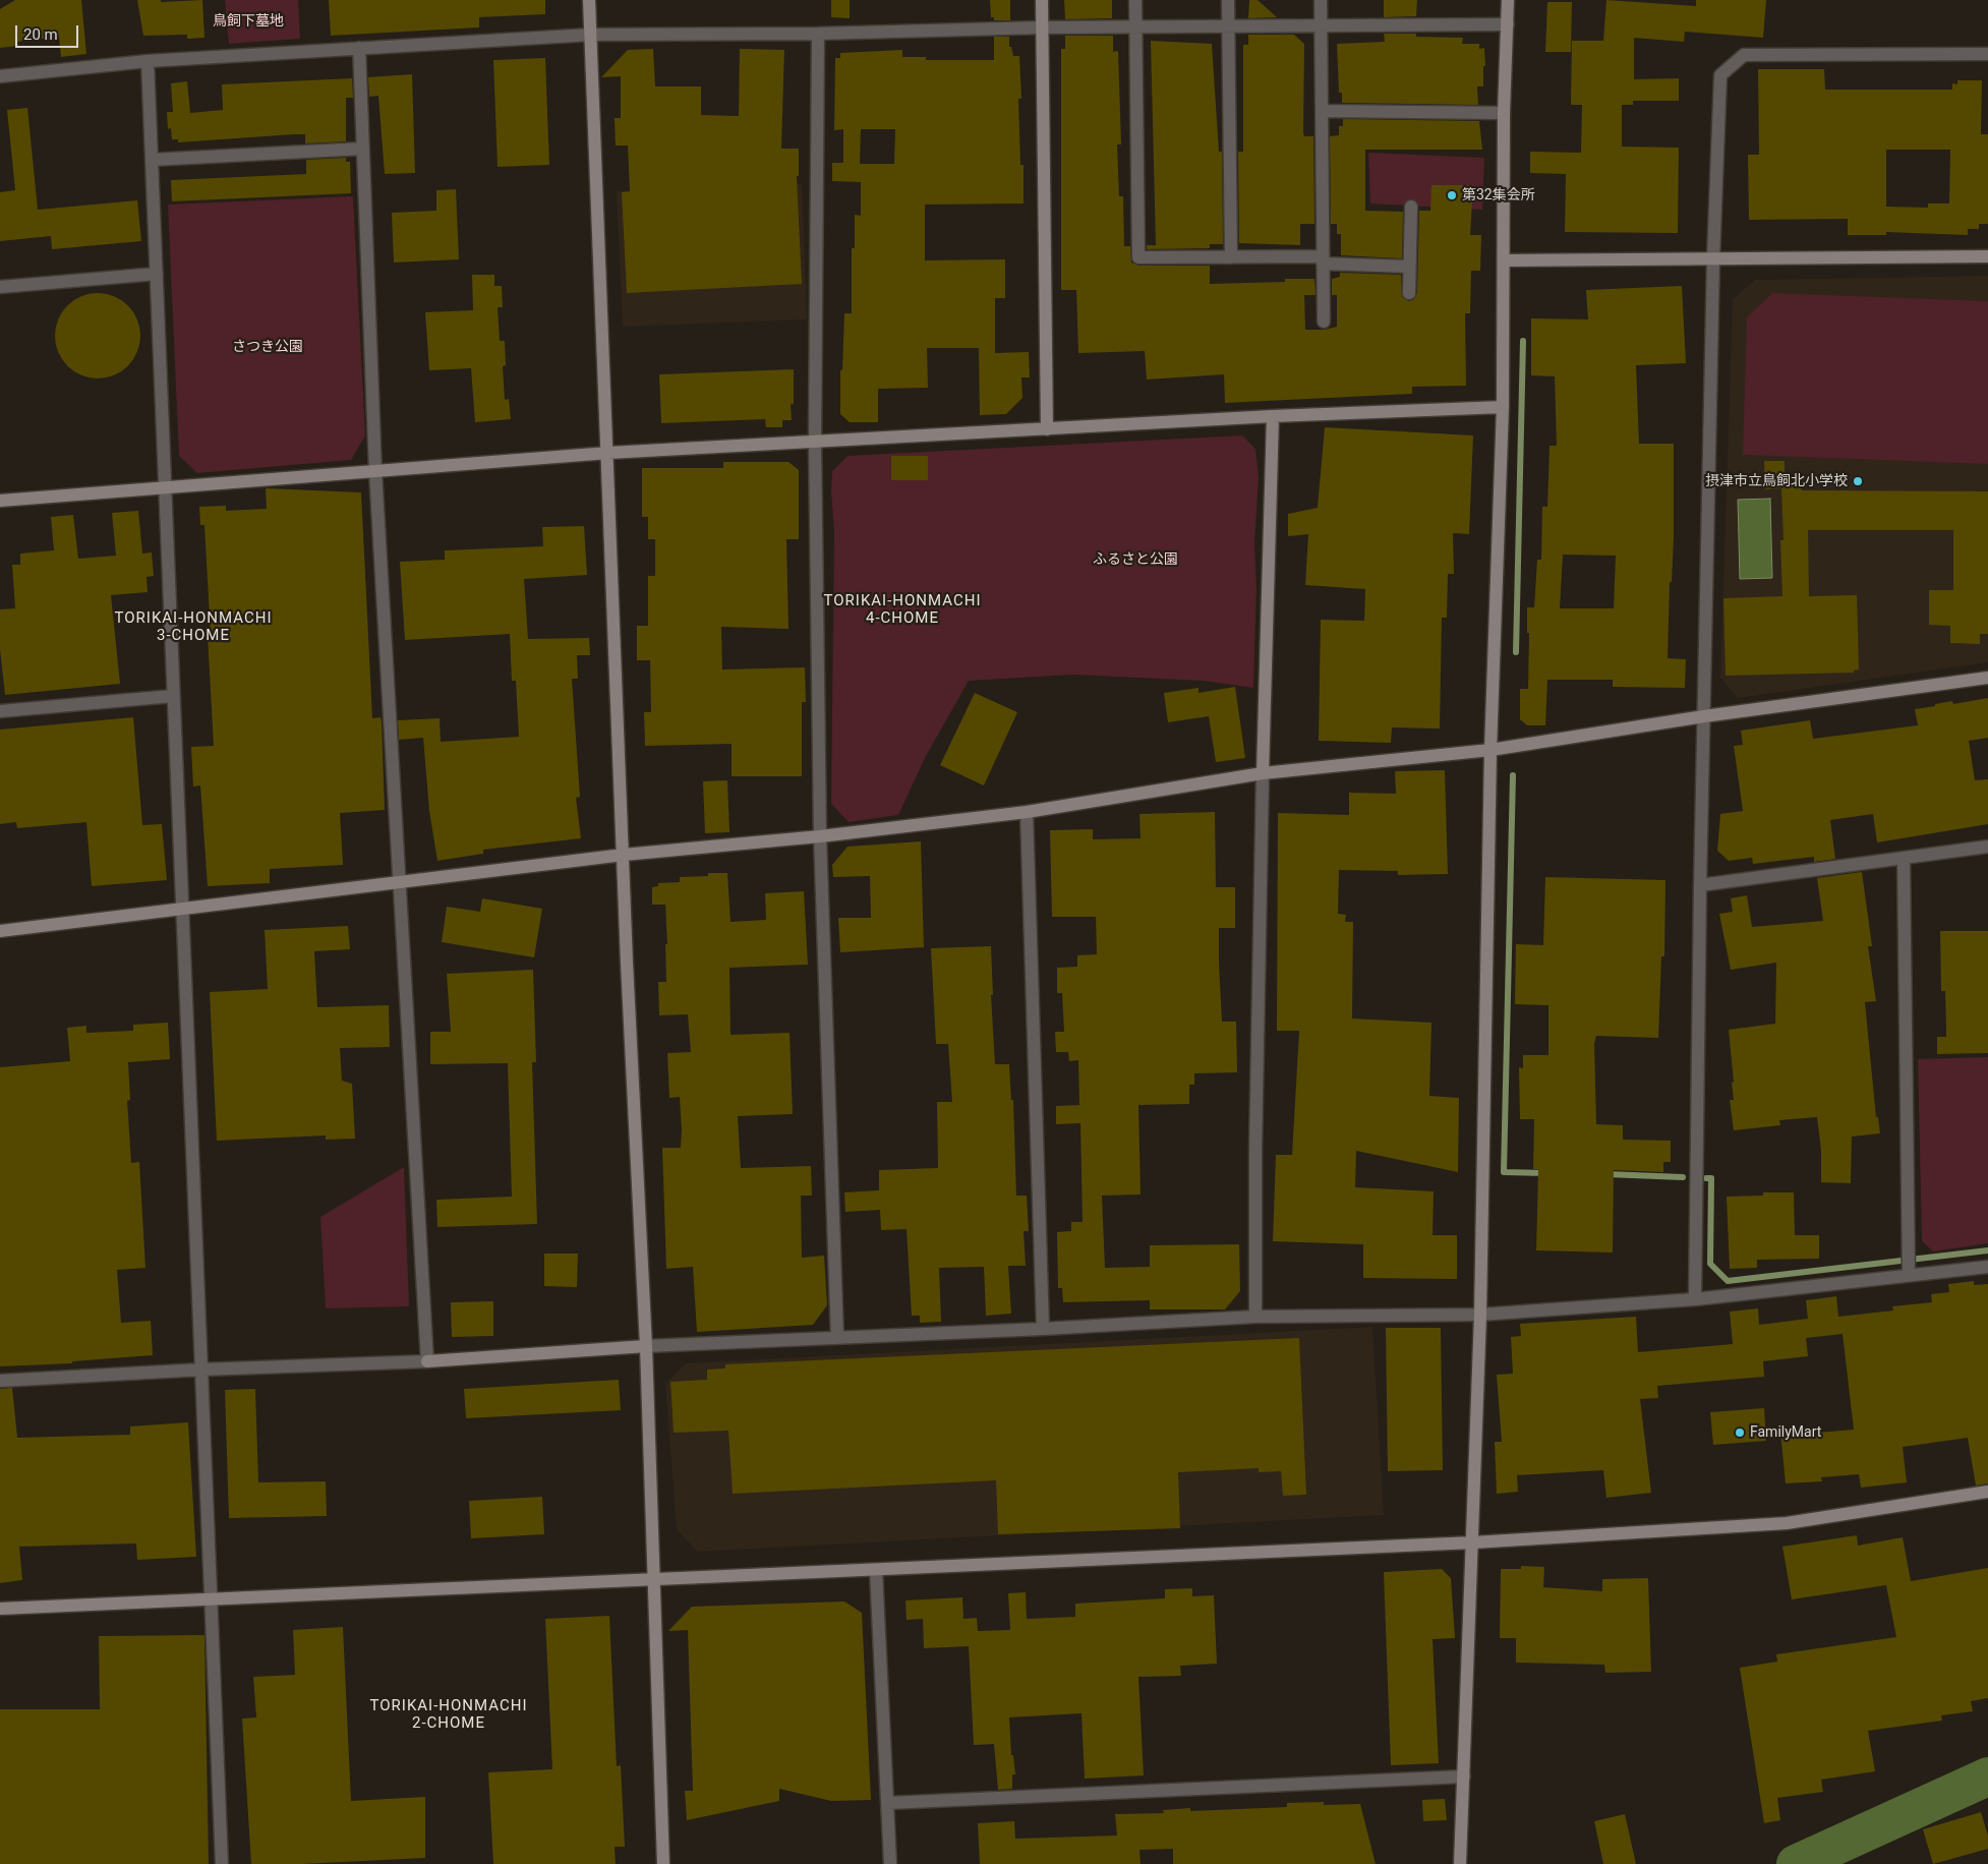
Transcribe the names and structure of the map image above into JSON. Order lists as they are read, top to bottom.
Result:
{
  "districts": ["TORIKAI-HONMACHI 4-CHOME", "TORIKAI-HONMACHI 3-CHOME", "TORIKAI-HONMACHI 2-CHOME"],
  "parks": ["鳥飼下墓地", "さつき公園", "ふるさと公園"],
  "places": ["第32集会所", "摂津市立鳥飼北小学校", "FamilyMart"],
  "scale_bar": "20 m"
}
